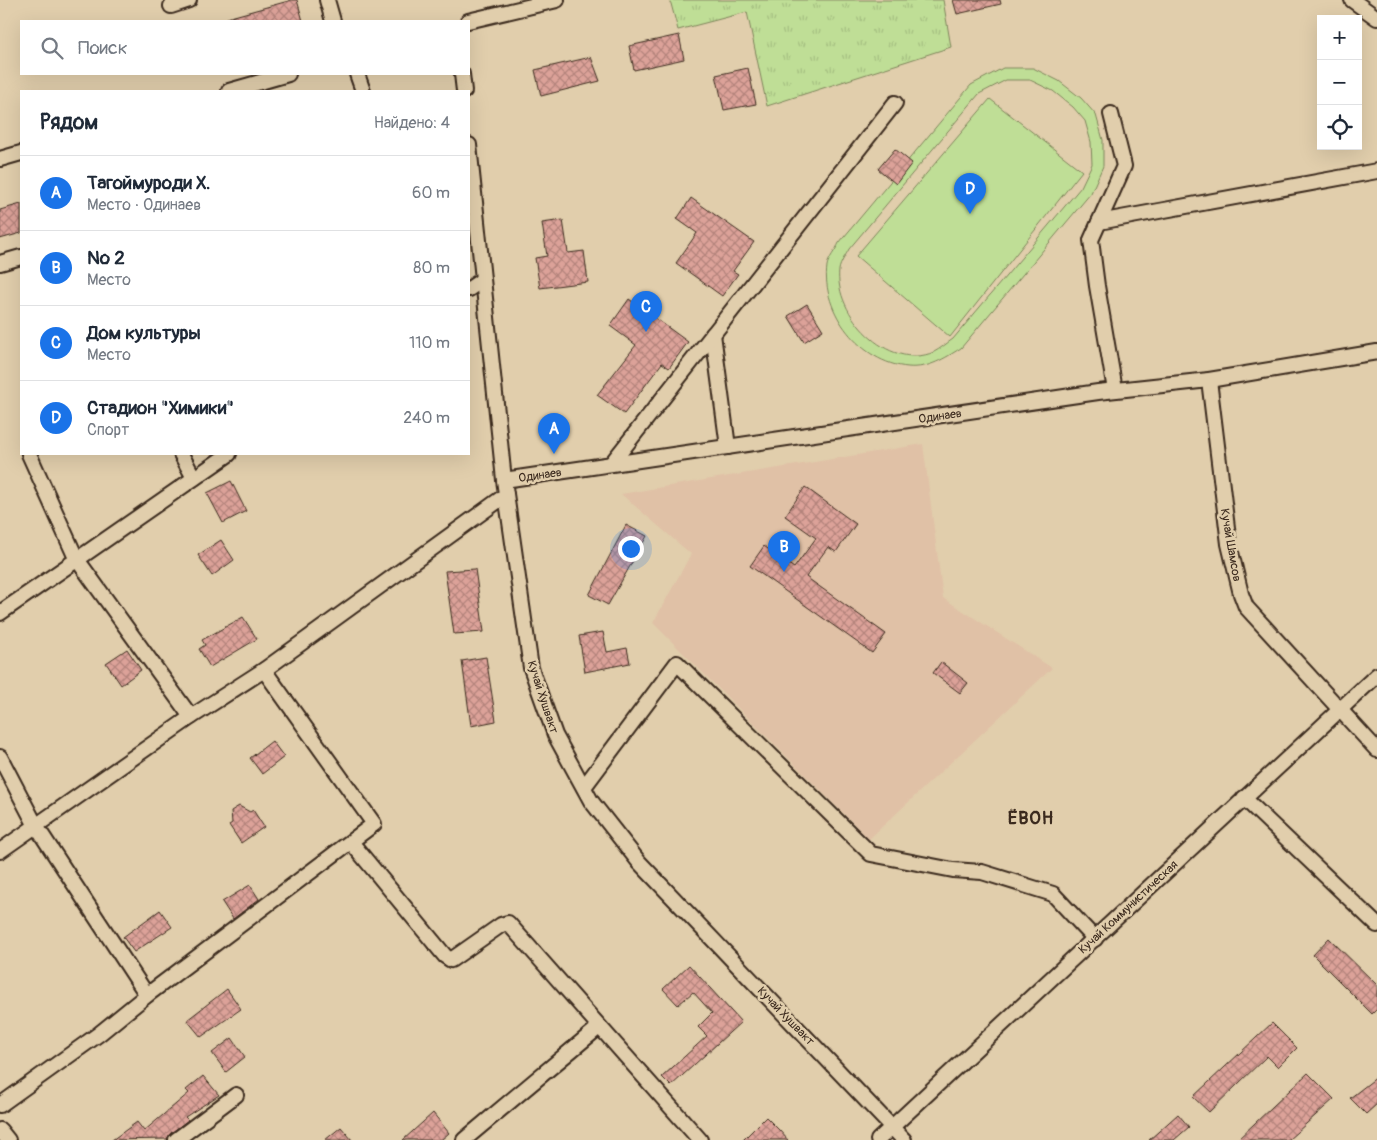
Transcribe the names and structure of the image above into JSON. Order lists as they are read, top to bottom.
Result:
{
  "streets": {
    "street": [
      "Одинаев",
      "Кучай Шамсов",
      "Кучай Хушвакт",
      "Кучай Коммунистическая"
    ]
  },
  "crossings": [
    ["Одинаев", "Кучай Шамсов"],
    ["Одинаев", "Кучай Хушвакт"],
    ["Кучай Шамсов", "Кучай Коммунистическая"],
    ["Кучай Хушвакт", "Кучай Коммунистическая"]
  ],
  "districts": ["ЁВОН"],
  "page": {
    "map_buttons": ["+", "−"],
    "search": "Поиск",
    "heading": ["Рядом", "Найдено: 4"],
    "list": [
      {
        "mark": "A",
        "name": "Тагоймуроди Х.",
        "note": "Место · Одинаев",
        "value": "60 m"
      },
      {
        "mark": "B",
        "name": "№ 2",
        "note": "Место",
        "value": "80 m"
      },
      {
        "mark": "C",
        "name": "Дом культуры",
        "note": "Место",
        "value": "110 m"
      },
      {
        "mark": "D",
        "name": "Стадион \"Химики\"",
        "note": "Спорт",
        "value": "240 m"
      }
    ],
    "pins": [
      "D",
      "C",
      "A",
      "B"
    ]
  }
}
